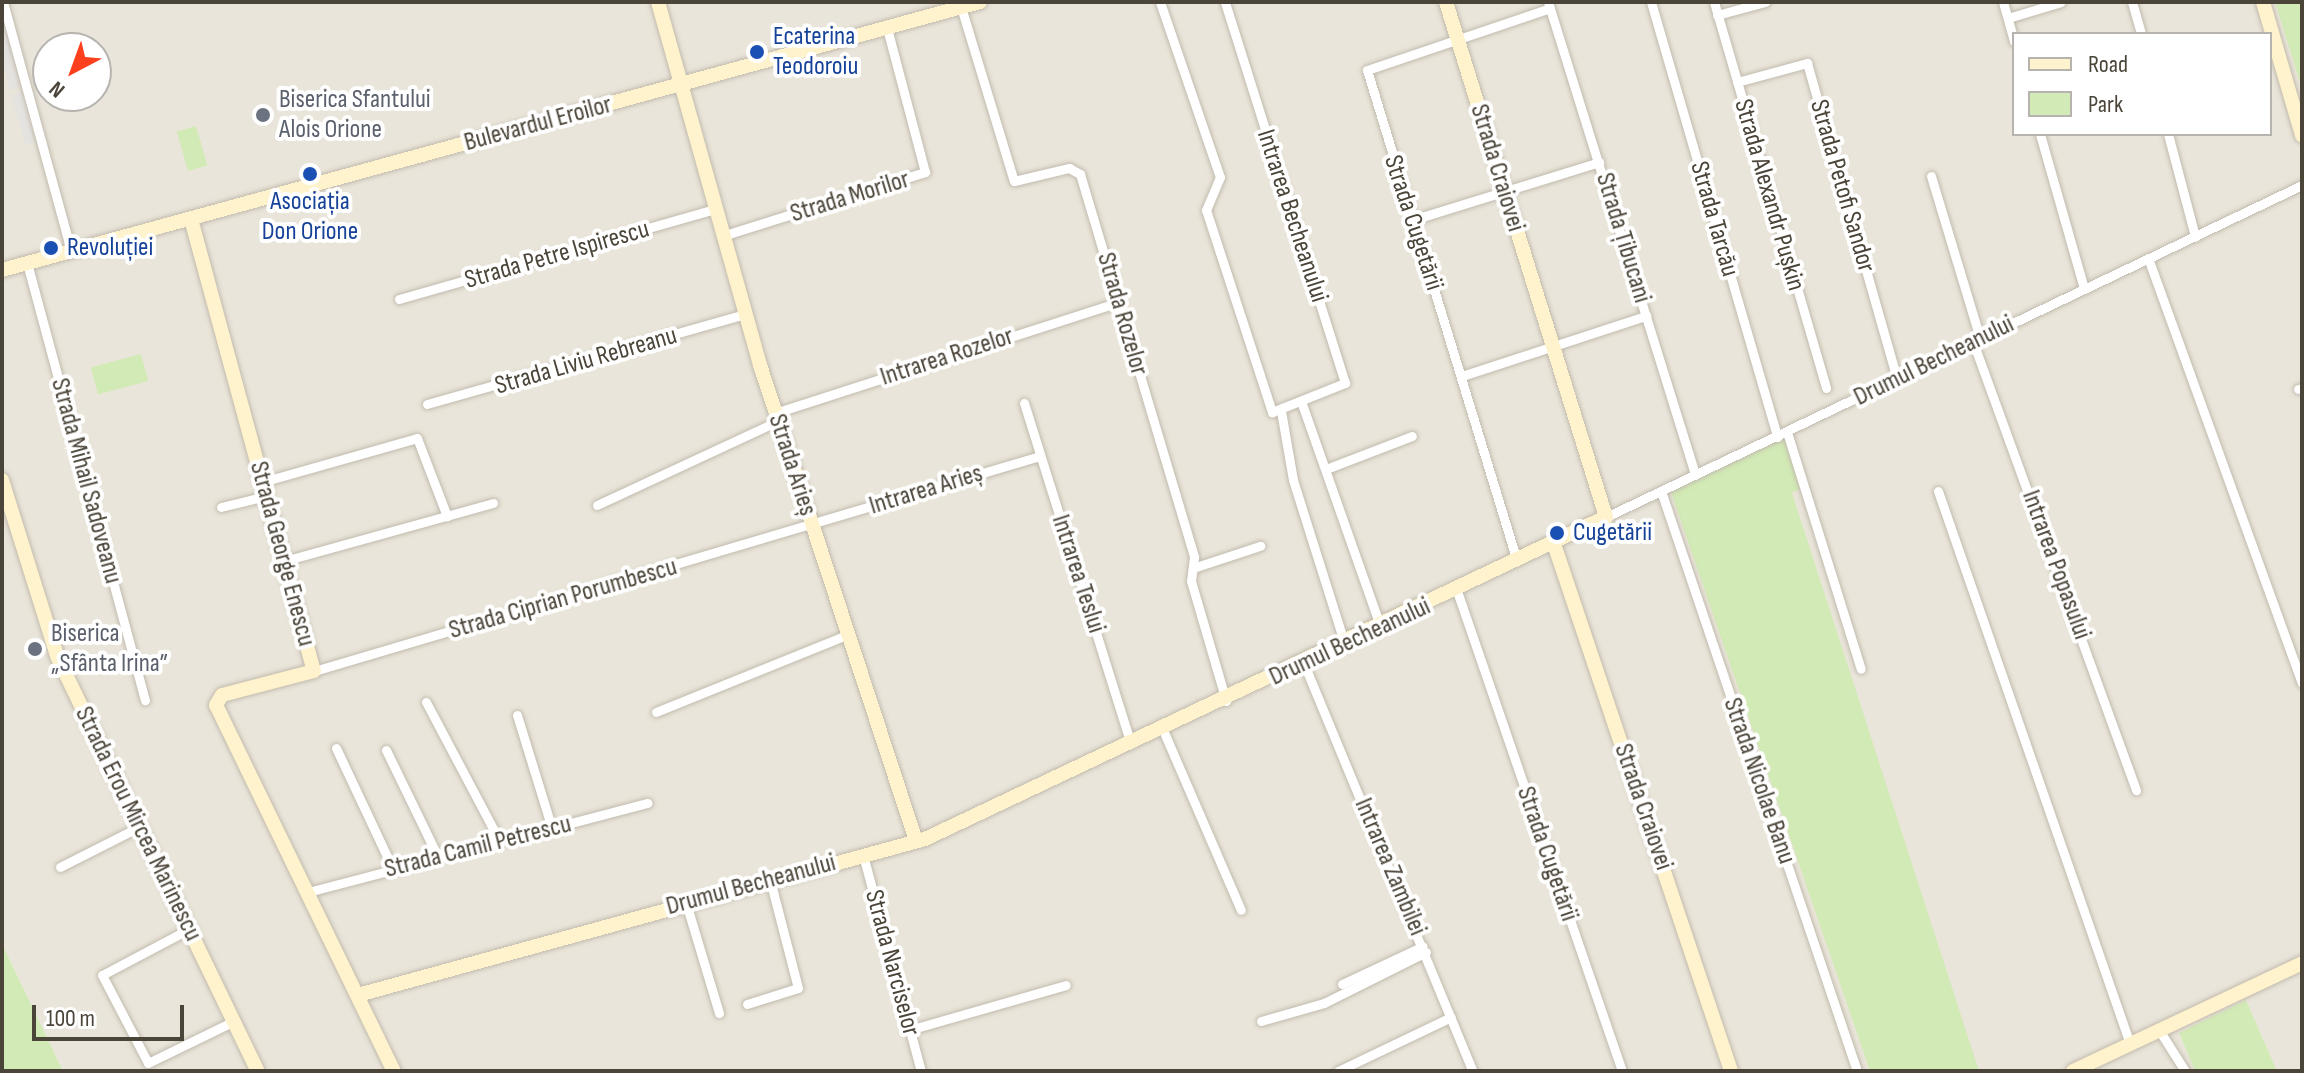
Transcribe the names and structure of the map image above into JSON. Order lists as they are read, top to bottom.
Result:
{
  "streets": {
    "street": [
      "Bulevardul Eroilor",
      "Strada Craiovei",
      "Strada Petofi Sandor",
      "Strada Alexandr Pușkin",
      "Strada Morilor",
      "Intrarea Becheanului",
      "Strada Tarcău",
      "Strada Cugetării",
      "Strada Țibucani",
      "Strada Petre Ispirescu",
      "Strada Rozelor",
      "Intrarea Rozelor",
      "Strada Liviu Rebreanu",
      "Drumul Becheanului",
      "Strada Arieș",
      "Strada Mihail Sadoveanu",
      "Intrarea Arieș",
      "Strada George Enescu",
      "Intrarea Popasului",
      "Intrarea Teslui",
      "Strada Ciprian Porumbescu",
      "Strada Nicolae Banu",
      "Strada Erou Mircea Marinescu",
      "Strada Camil Petrescu",
      "Intrarea Zambilei",
      "Strada Narciselor"
    ]
  },
  "crossings": [
    ["Bulevardul Eroilor", "Strada Morilor"],
    ["Bulevardul Eroilor", "Strada Rozelor"],
    ["Bulevardul Eroilor", "Strada Arieș"],
    ["Bulevardul Eroilor", "Strada Mihail Sadoveanu"],
    ["Bulevardul Eroilor", "Strada George Enescu"],
    ["Strada Craiovei", "Strada Cugetării"],
    ["Strada Craiovei", "Drumul Becheanului"],
    ["Strada Petofi Sandor", "Strada Alexandr Pușkin"],
    ["Strada Petofi Sandor", "Drumul Becheanului"],
    ["Strada Morilor", "Strada Arieș"],
    ["Strada Tarcău", "Drumul Becheanului"],
    ["Strada Cugetării", "Strada Țibucani"],
    ["Strada Cugetării", "Drumul Becheanului"],
    ["Strada Țibucani", "Drumul Becheanului"],
    ["Strada Petre Ispirescu", "Strada Arieș"],
    ["Strada Rozelor", "Intrarea Rozelor"],
    ["Strada Rozelor", "Drumul Becheanului"],
    ["Intrarea Rozelor", "Strada Arieș"],
    ["Strada Liviu Rebreanu", "Strada Arieș"],
    ["Drumul Becheanului", "Strada Arieș"],
    ["Drumul Becheanului", "Strada George Enescu"],
    ["Drumul Becheanului", "Intrarea Popasului"],
    ["Drumul Becheanului", "Intrarea Teslui"],
    ["Drumul Becheanului", "Strada Nicolae Banu"],
    ["Drumul Becheanului", "Intrarea Zambilei"],
    ["Drumul Becheanului", "Strada Narciselor"],
    ["Strada Arieș", "Intrarea Arieș"],
    ["Strada Arieș", "Strada Ciprian Porumbescu"],
    ["Intrarea Arieș", "Intrarea Teslui"],
    ["Intrarea Arieș", "Strada Ciprian Porumbescu"],
    ["Strada George Enescu", "Strada Ciprian Porumbescu"],
    ["Strada George Enescu", "Strada Camil Petrescu"]
  ],
  "places": [
    "Ecaterina Teodoroiu",
    "Biserica Sfantului Alois Orione",
    "Asociația Don Orione",
    "Revoluției",
    "Cugetării",
    "Biserica „Sfânta Irina”"
  ],
  "legend": ["Road", "Park"],
  "scale_bar": "100 m",
  "north": "bottom left"
}
